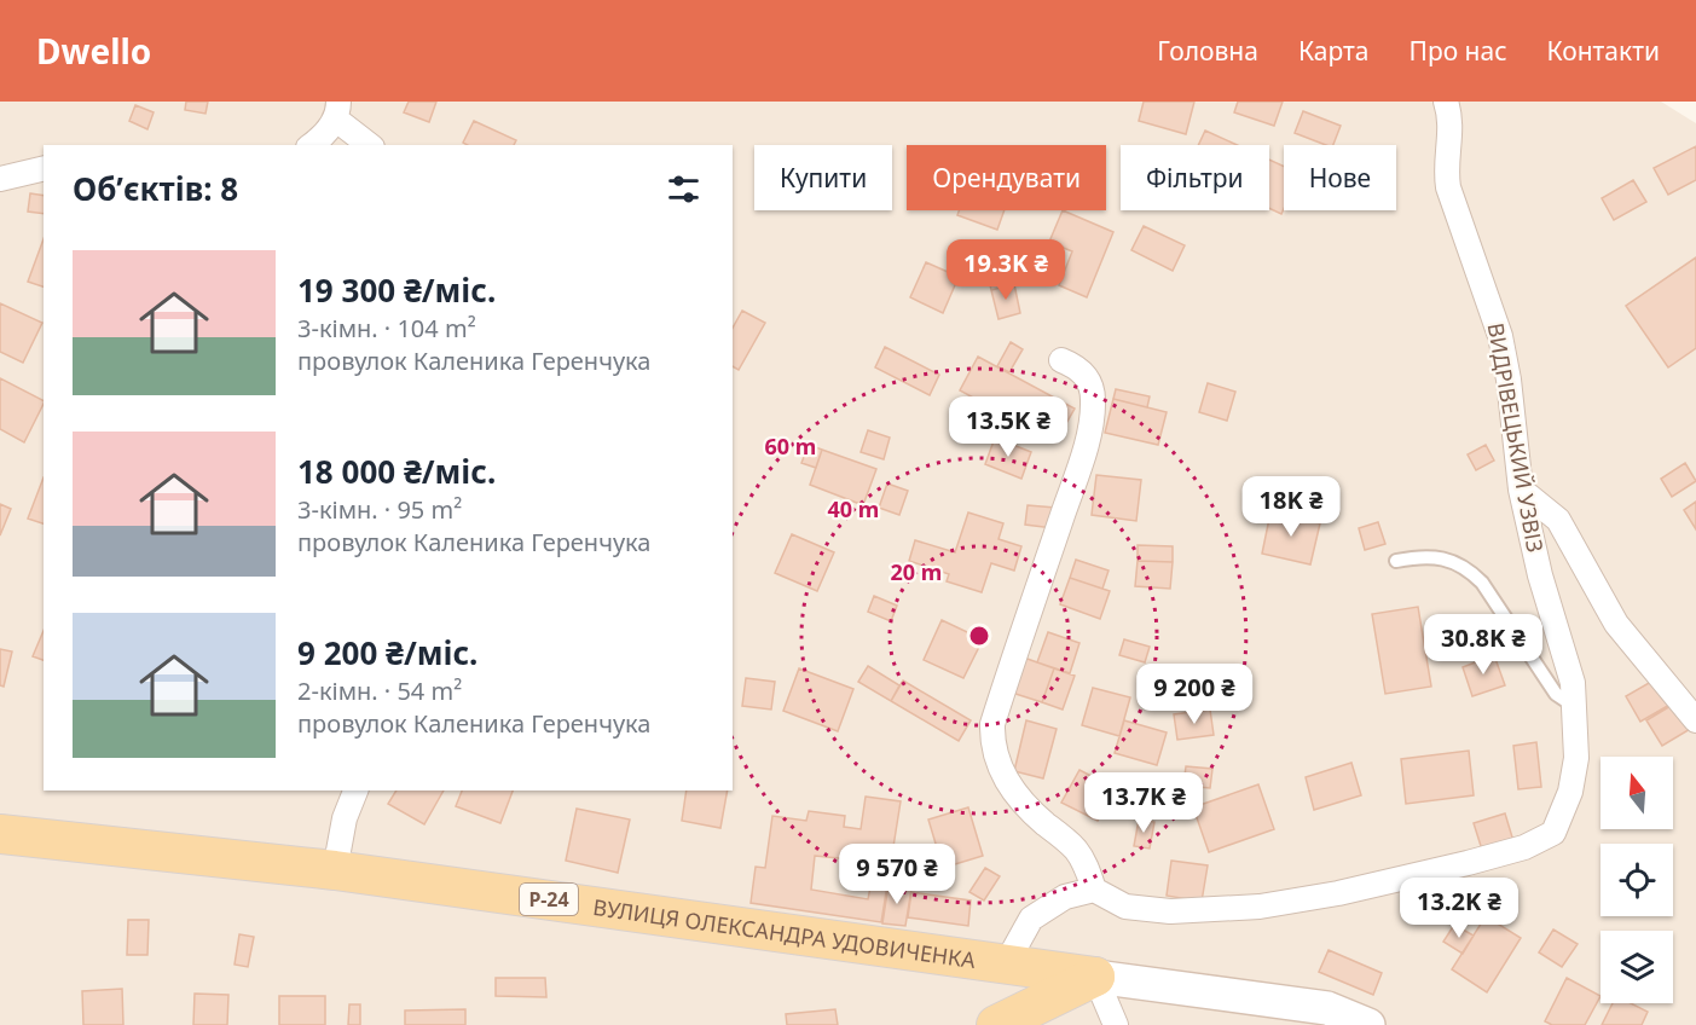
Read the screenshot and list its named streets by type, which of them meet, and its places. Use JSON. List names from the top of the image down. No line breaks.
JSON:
{"streets":{"main road":["Р-24","ВУЛИЦЯ ОЛЕКСАНДРА УДОВИЧЕНКА"],"street":["ВИДРІВЕЦЬКИЙ УЗВІЗ"]},"north":"top","page":{"header":"Dwello","nav":["Головна","Карта","Про нас","Контакти"],"chip":["Купити","Орендувати","Фільтри","Нове"],"heading":"Об’єктів: 8","list":[{"name":"19 300 ₴/міс.","note":"3-кімн. · 104 m² · провулок Каленика Геренчука"},{"name":"18 000 ₴/міс.","note":"3-кімн. · 95 m² · провулок Каленика Геренчука"},{"name":"9 200 ₴/міс.","note":"2-кімн. · 54 m² · провулок Каленика Геренчука"}],"price":["19.3K ₴","13.5K ₴","18K ₴","30.8K ₴","9 200 ₴","13.7K ₴","9 570 ₴","13.2K ₴"]},"rings":["60 m","40 m","20 m"]}
